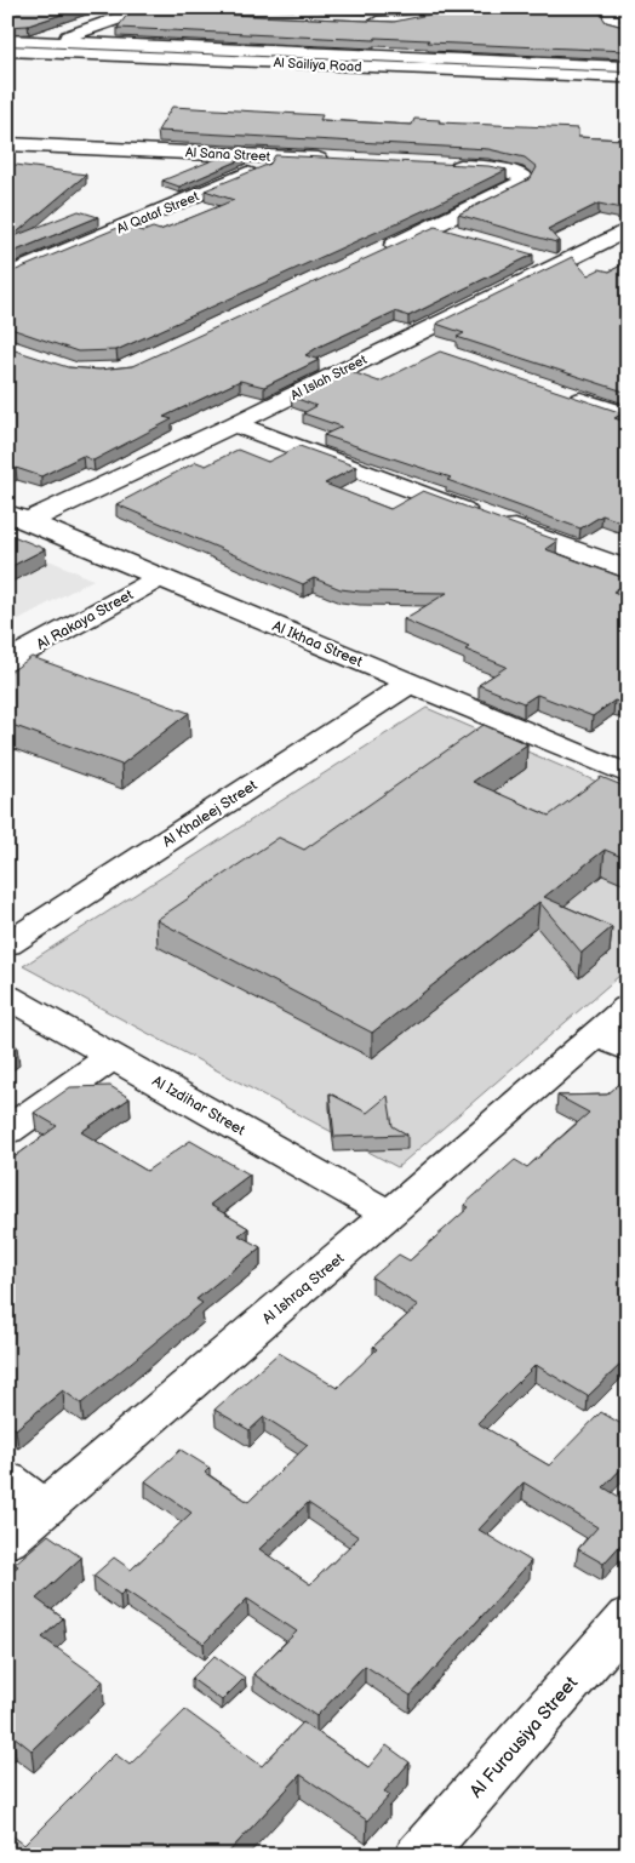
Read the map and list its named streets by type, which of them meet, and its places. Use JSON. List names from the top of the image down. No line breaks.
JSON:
{"streets":{"street":["Al Sailiya Road","Al Sana Street","Al Qataf Street","Al Islah Street","Al Rakaya Street","Al Ikhaa Street","Al Khaleej Street","Al Izdihar Street","Al Ishraq Street","Al Furousiya Street"]},"crossings":[["Al Sana Street","Al Qataf Street"],["Al Islah Street","Al Ikhaa Street"],["Al Rakaya Street","Al Ikhaa Street"],["Al Ikhaa Street","Al Khaleej Street"],["Al Izdihar Street","Al Ishraq Street"]]}
